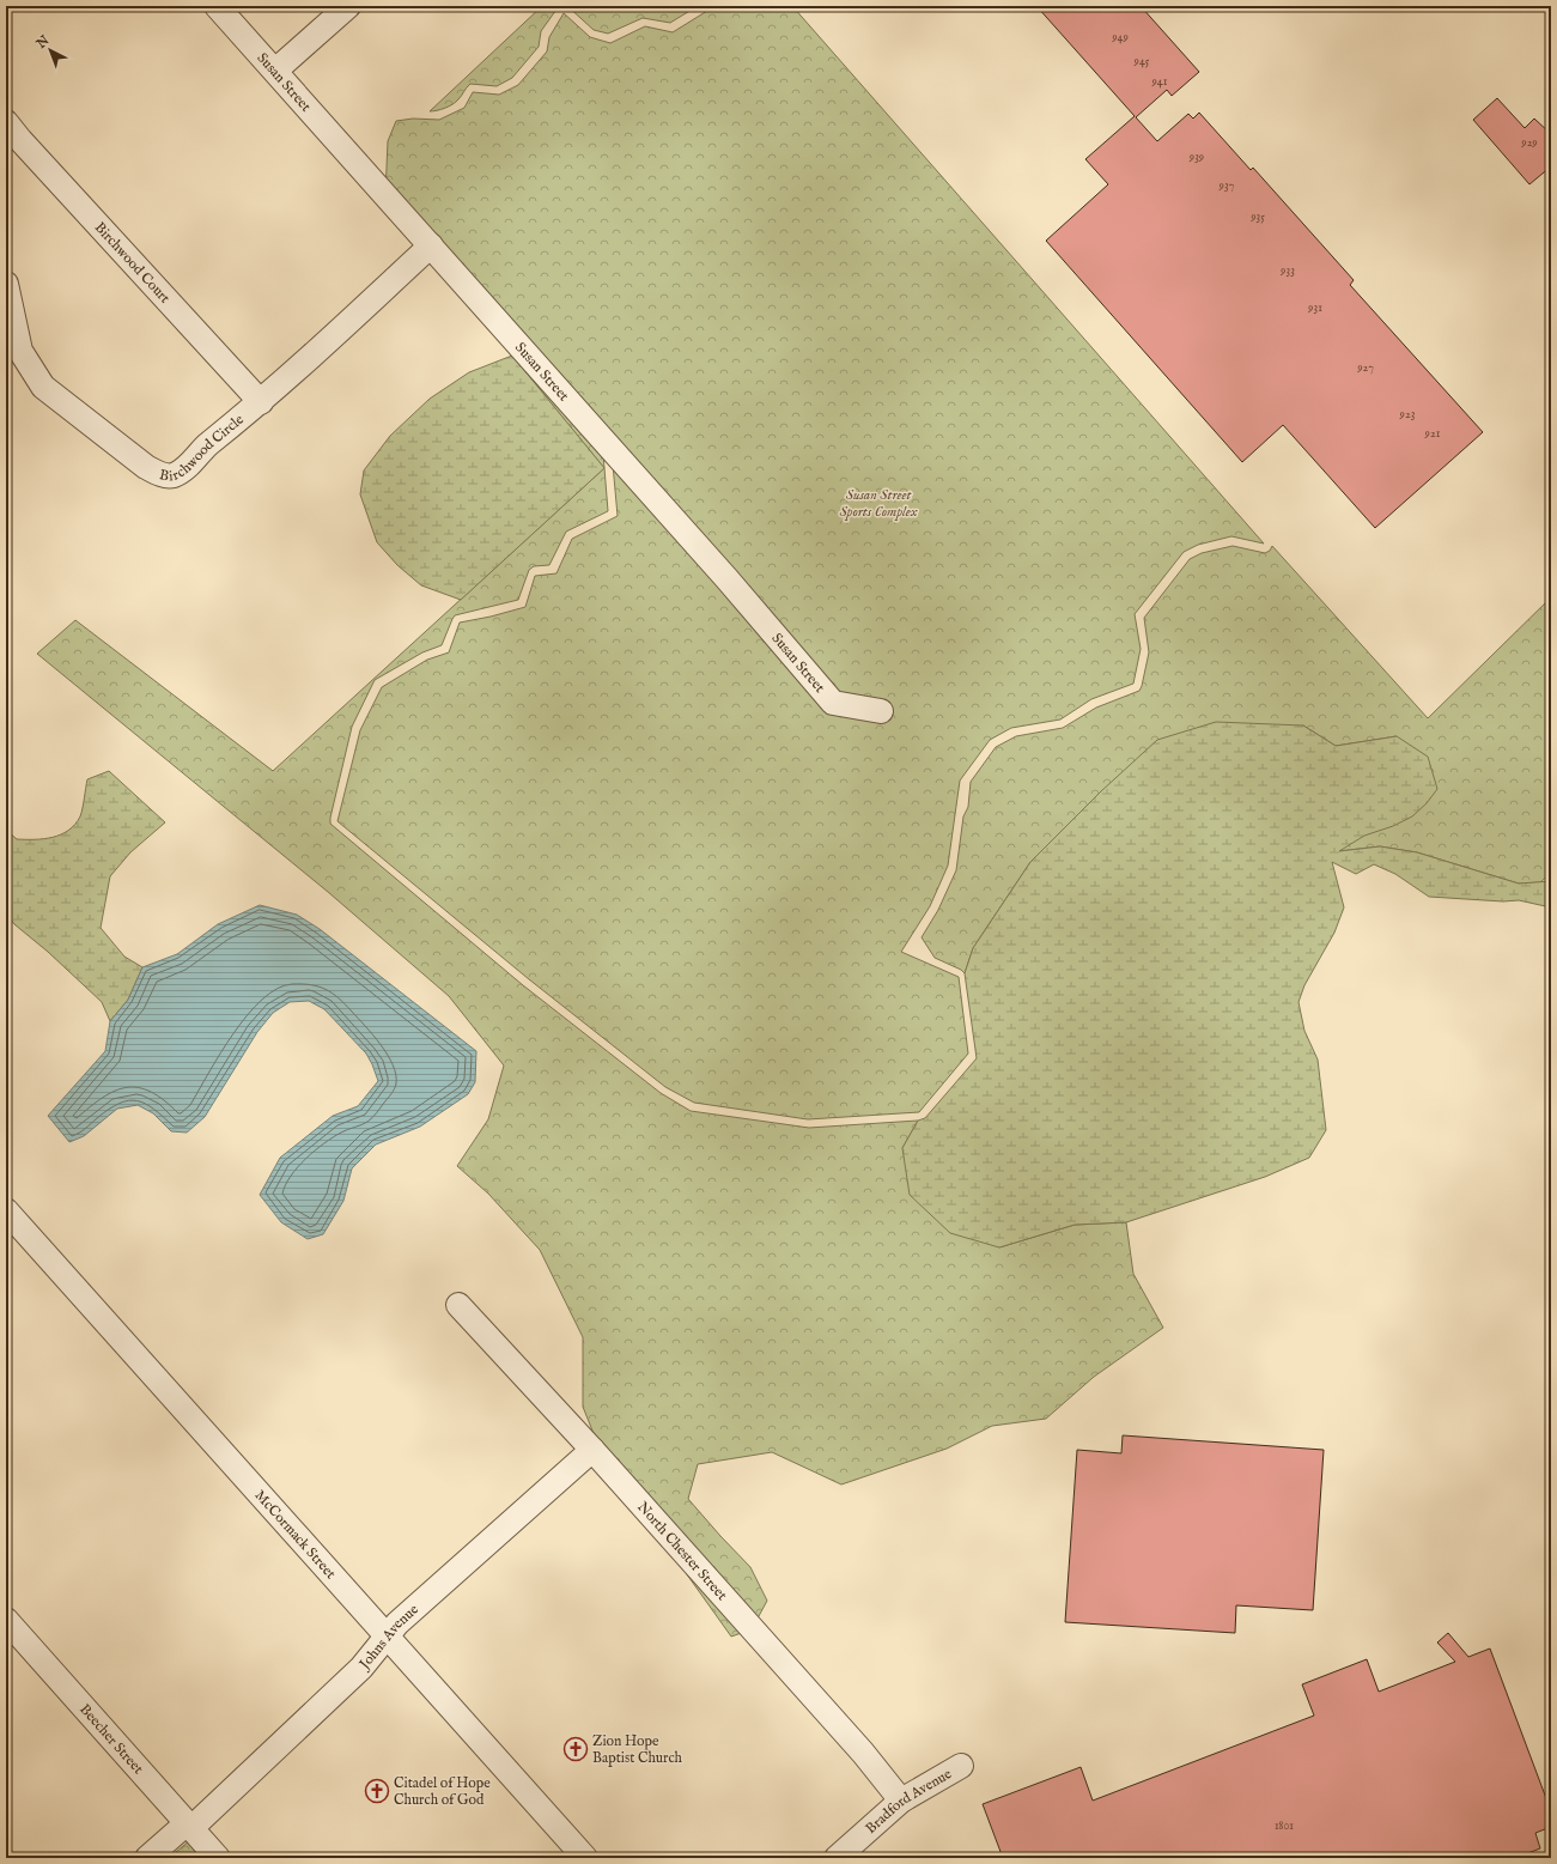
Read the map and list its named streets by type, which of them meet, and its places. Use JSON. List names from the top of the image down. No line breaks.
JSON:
{"streets":{"street":["Susan Street","Birchwood Court","Birchwood Circle","McCormack Street","North Chester Street","Johns Avenue","Beecher Street","Bradford Avenue"]},"crossings":[["Susan Street","Birchwood Circle"],["Birchwood Court","Birchwood Circle"],["McCormack Street","Johns Avenue"],["North Chester Street","Johns Avenue"],["North Chester Street","Bradford Avenue"],["Johns Avenue","Beecher Street"]],"parks":["Susan Street Sports Complex"],"places":{"church":["Zion Hope Baptist Church","Citadel of Hope Church of God"]},"house_numbers":["949","945","941","929","939","937","935","933","931","927","923","921","1801"],"north":"top left"}
